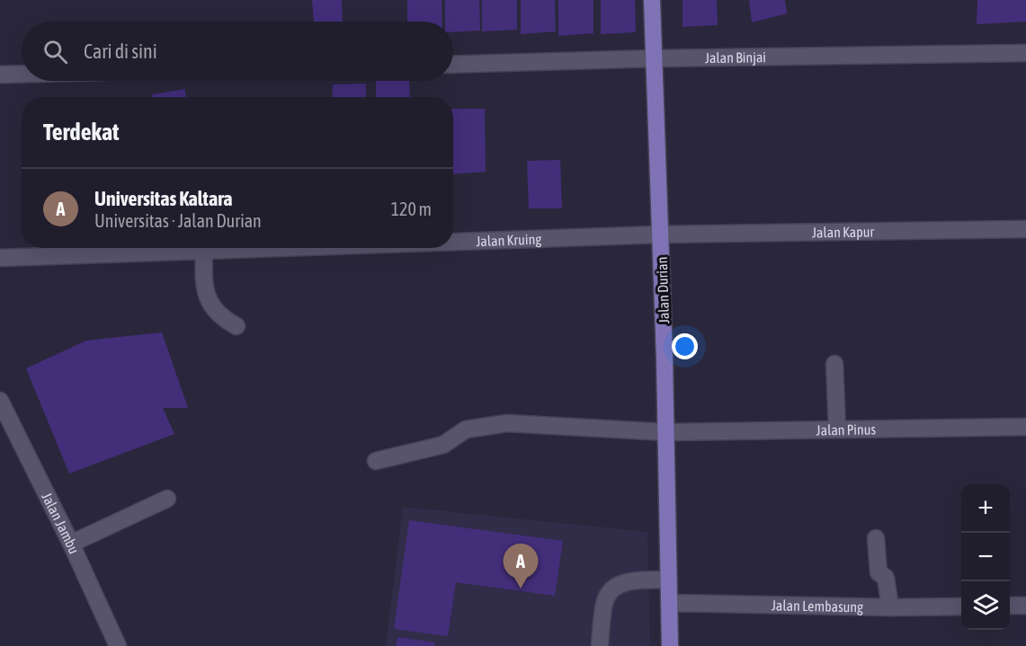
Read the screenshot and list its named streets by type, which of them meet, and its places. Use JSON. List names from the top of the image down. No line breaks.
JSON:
{"streets":{"main road":["Jalan Durian"],"street":["Jalan Binjai","Jalan Kapur","Jalan Kruing","Jalan Pinus","Jalan Jambu","Jalan Lembasung"]},"crossings":[["Jalan Binjai","Jalan Durian"],["Jalan Kapur","Jalan Kruing"],["Jalan Kapur","Jalan Durian"],["Jalan Kruing","Jalan Durian"],["Jalan Durian","Jalan Pinus"],["Jalan Durian","Jalan Lembasung"]],"page":{"search":"Cari di sini","heading":"Terdekat","list":[{"mark":"A","name":"Universitas Kaltara","note":"Universitas · Jalan Durian","value":"120 m"}],"map_buttons":["+","−"],"pins":"A"}}
